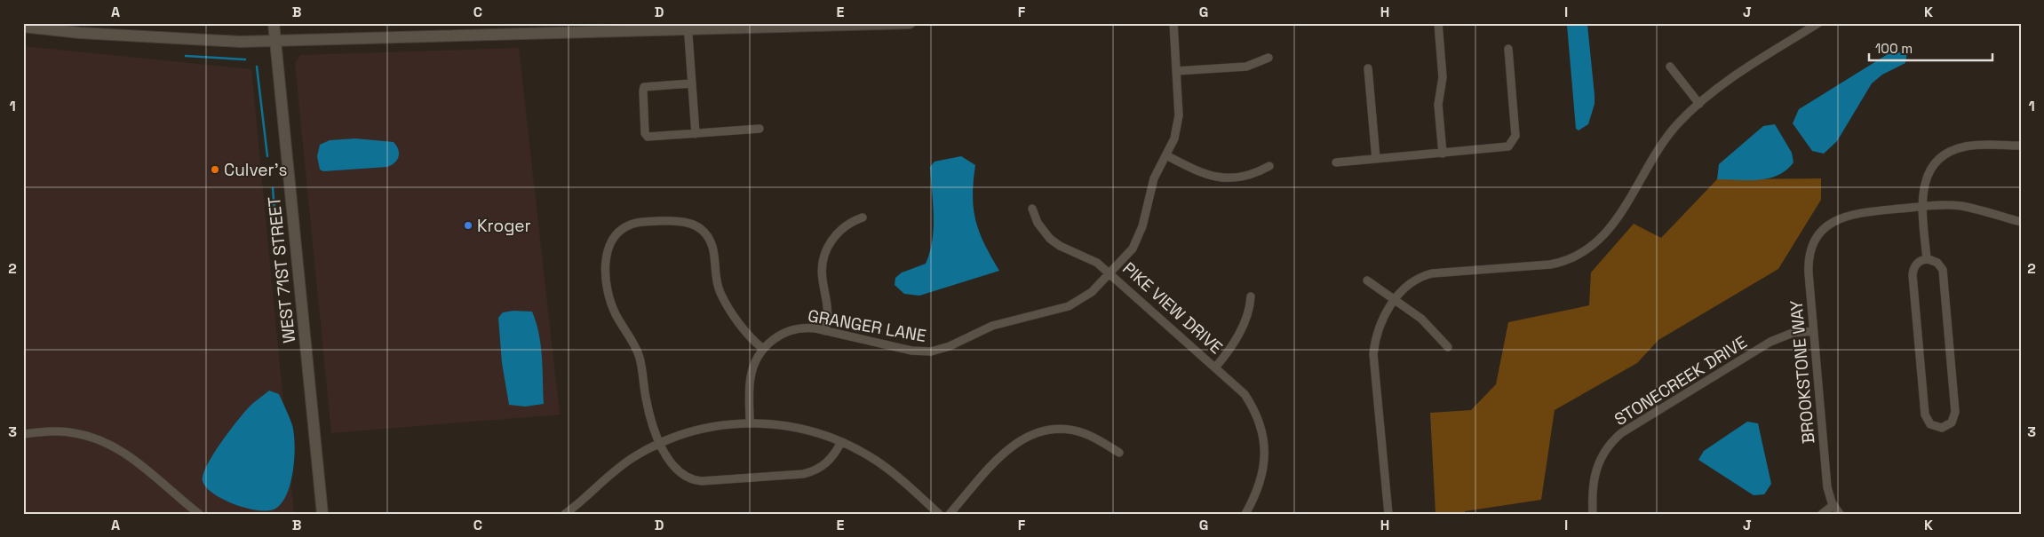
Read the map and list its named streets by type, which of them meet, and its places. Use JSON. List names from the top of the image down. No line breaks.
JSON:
{"streets":{"main road":["WEST 71ST STREET"],"street":["PIKE VIEW DRIVE","GRANGER LANE","BROOKSTONE WAY","STONECREEK DRIVE"]},"crossings":[["PIKE VIEW DRIVE","GRANGER LANE"],["BROOKSTONE WAY","STONECREEK DRIVE"]],"places":["Culver's","Kroger"],"scale_bar":"100 m","grid":{"columns":["A","B","C","D","E","F","G","H","I","J","K"],"rows":["1","2","3"]}}
